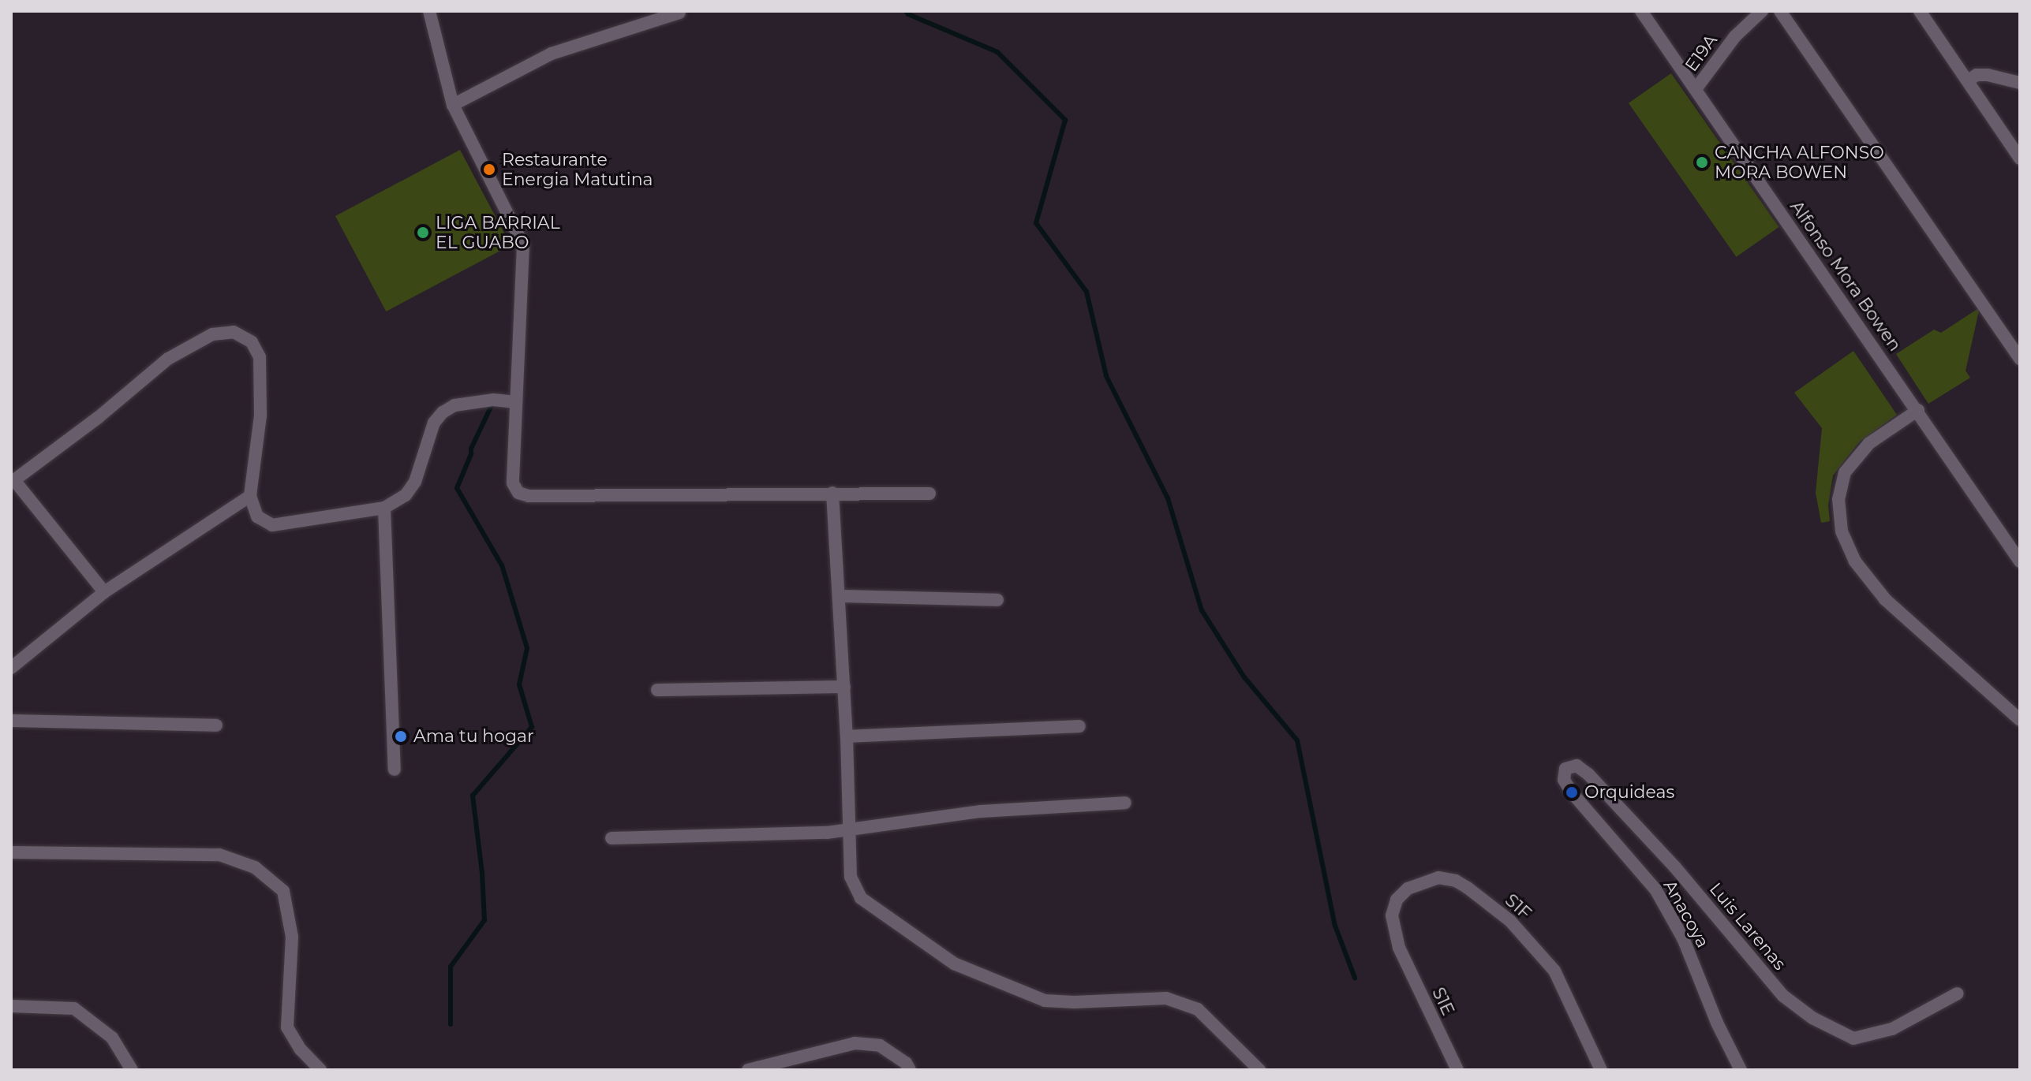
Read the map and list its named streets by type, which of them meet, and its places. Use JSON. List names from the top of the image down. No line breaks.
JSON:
{"streets":{"street":["E19A","Alfonso Mora Bowen","S1F","Anacoya","Luis Larenas","S1E"]},"crossings":[["E19A","Alfonso Mora Bowen"],["S1F","S1E"],["Anacoya","Luis Larenas"]],"places":["CANCHA ALFONSO MORA BOWEN","Restaurante Energia Matutina","LIGA BARRIAL EL GUABO","Ama tu hogar","Orquideas"]}
